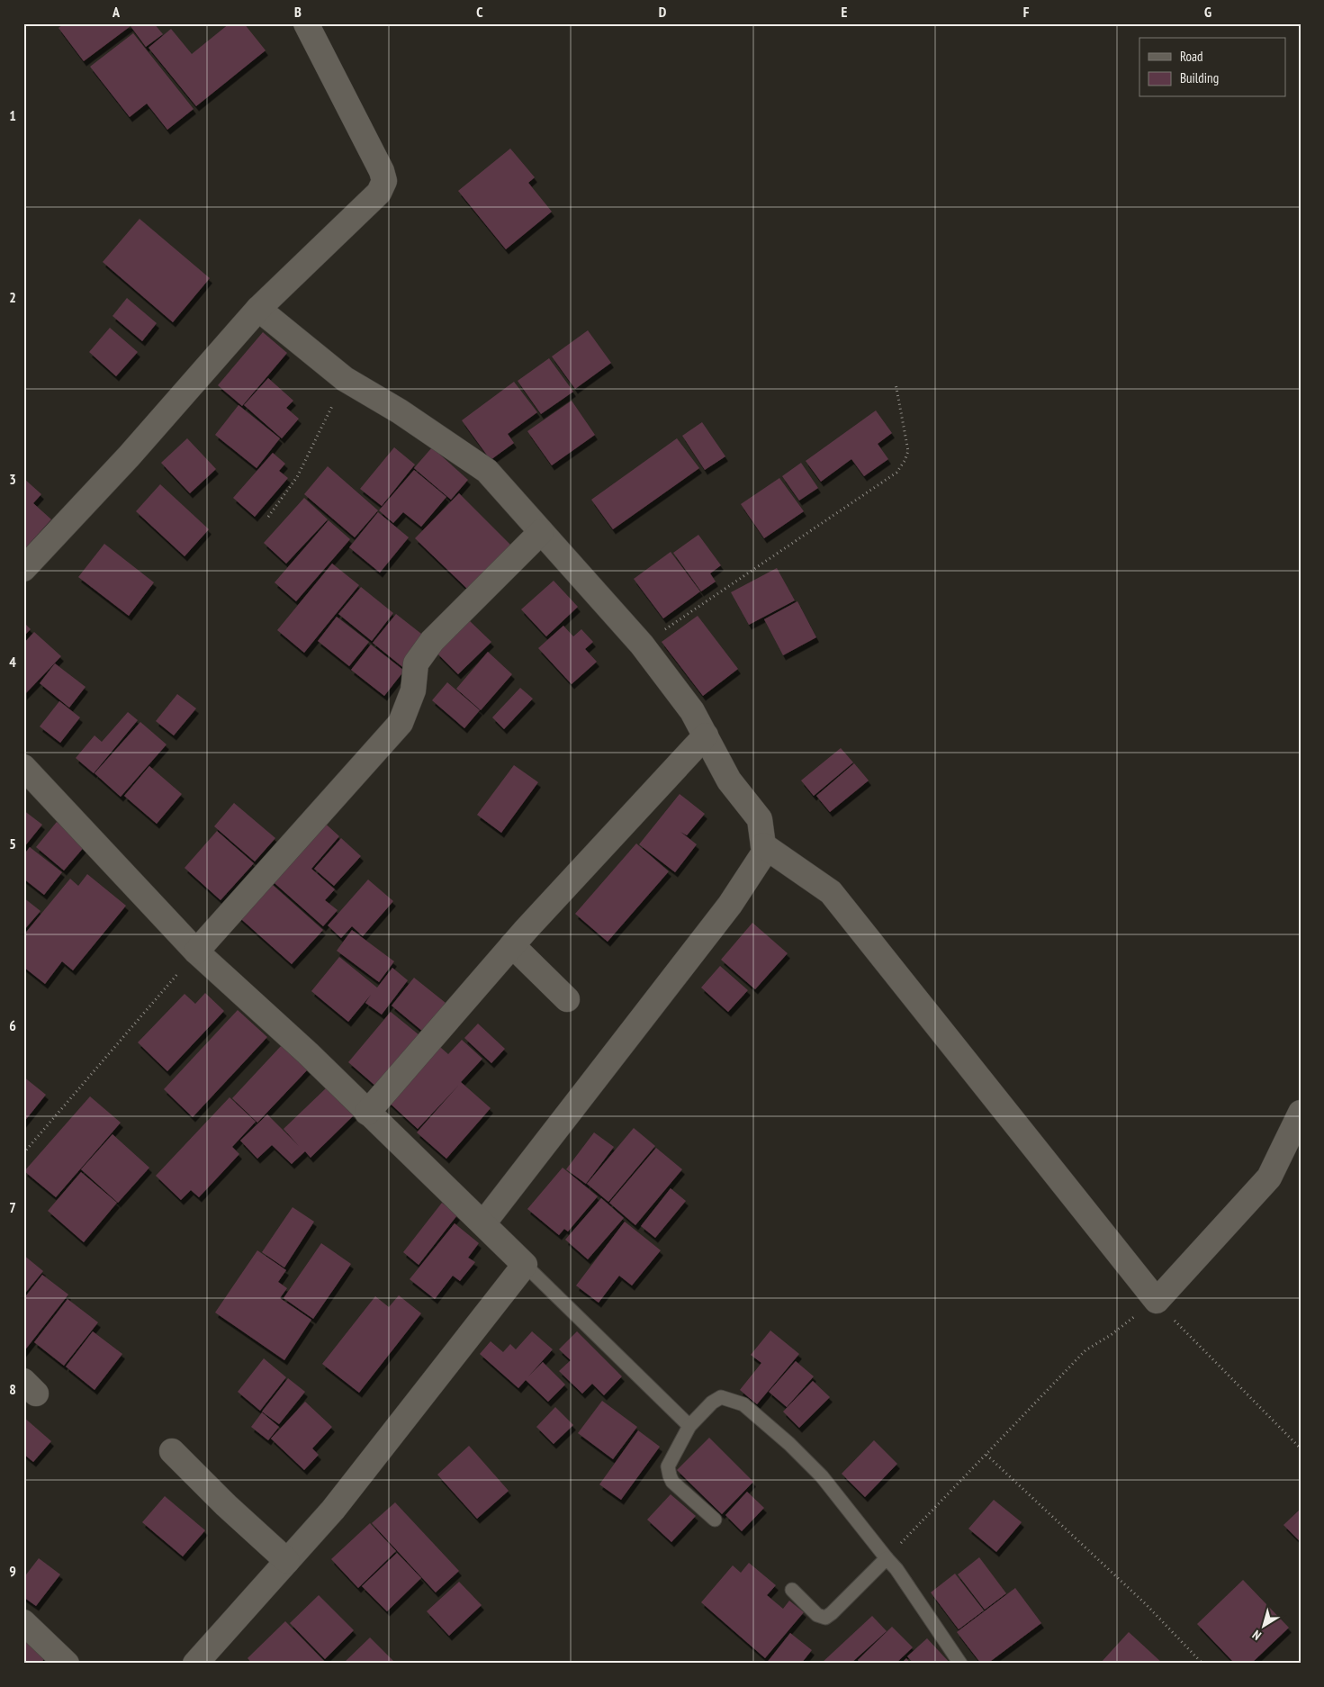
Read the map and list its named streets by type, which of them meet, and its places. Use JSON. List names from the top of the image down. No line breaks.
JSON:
{"legend":["Road","Building"],"north":"bottom left","grid":{"columns":["A","B","C","D","E","F","G"],"rows":["1","2","3","4","5","6","7","8","9"]}}
